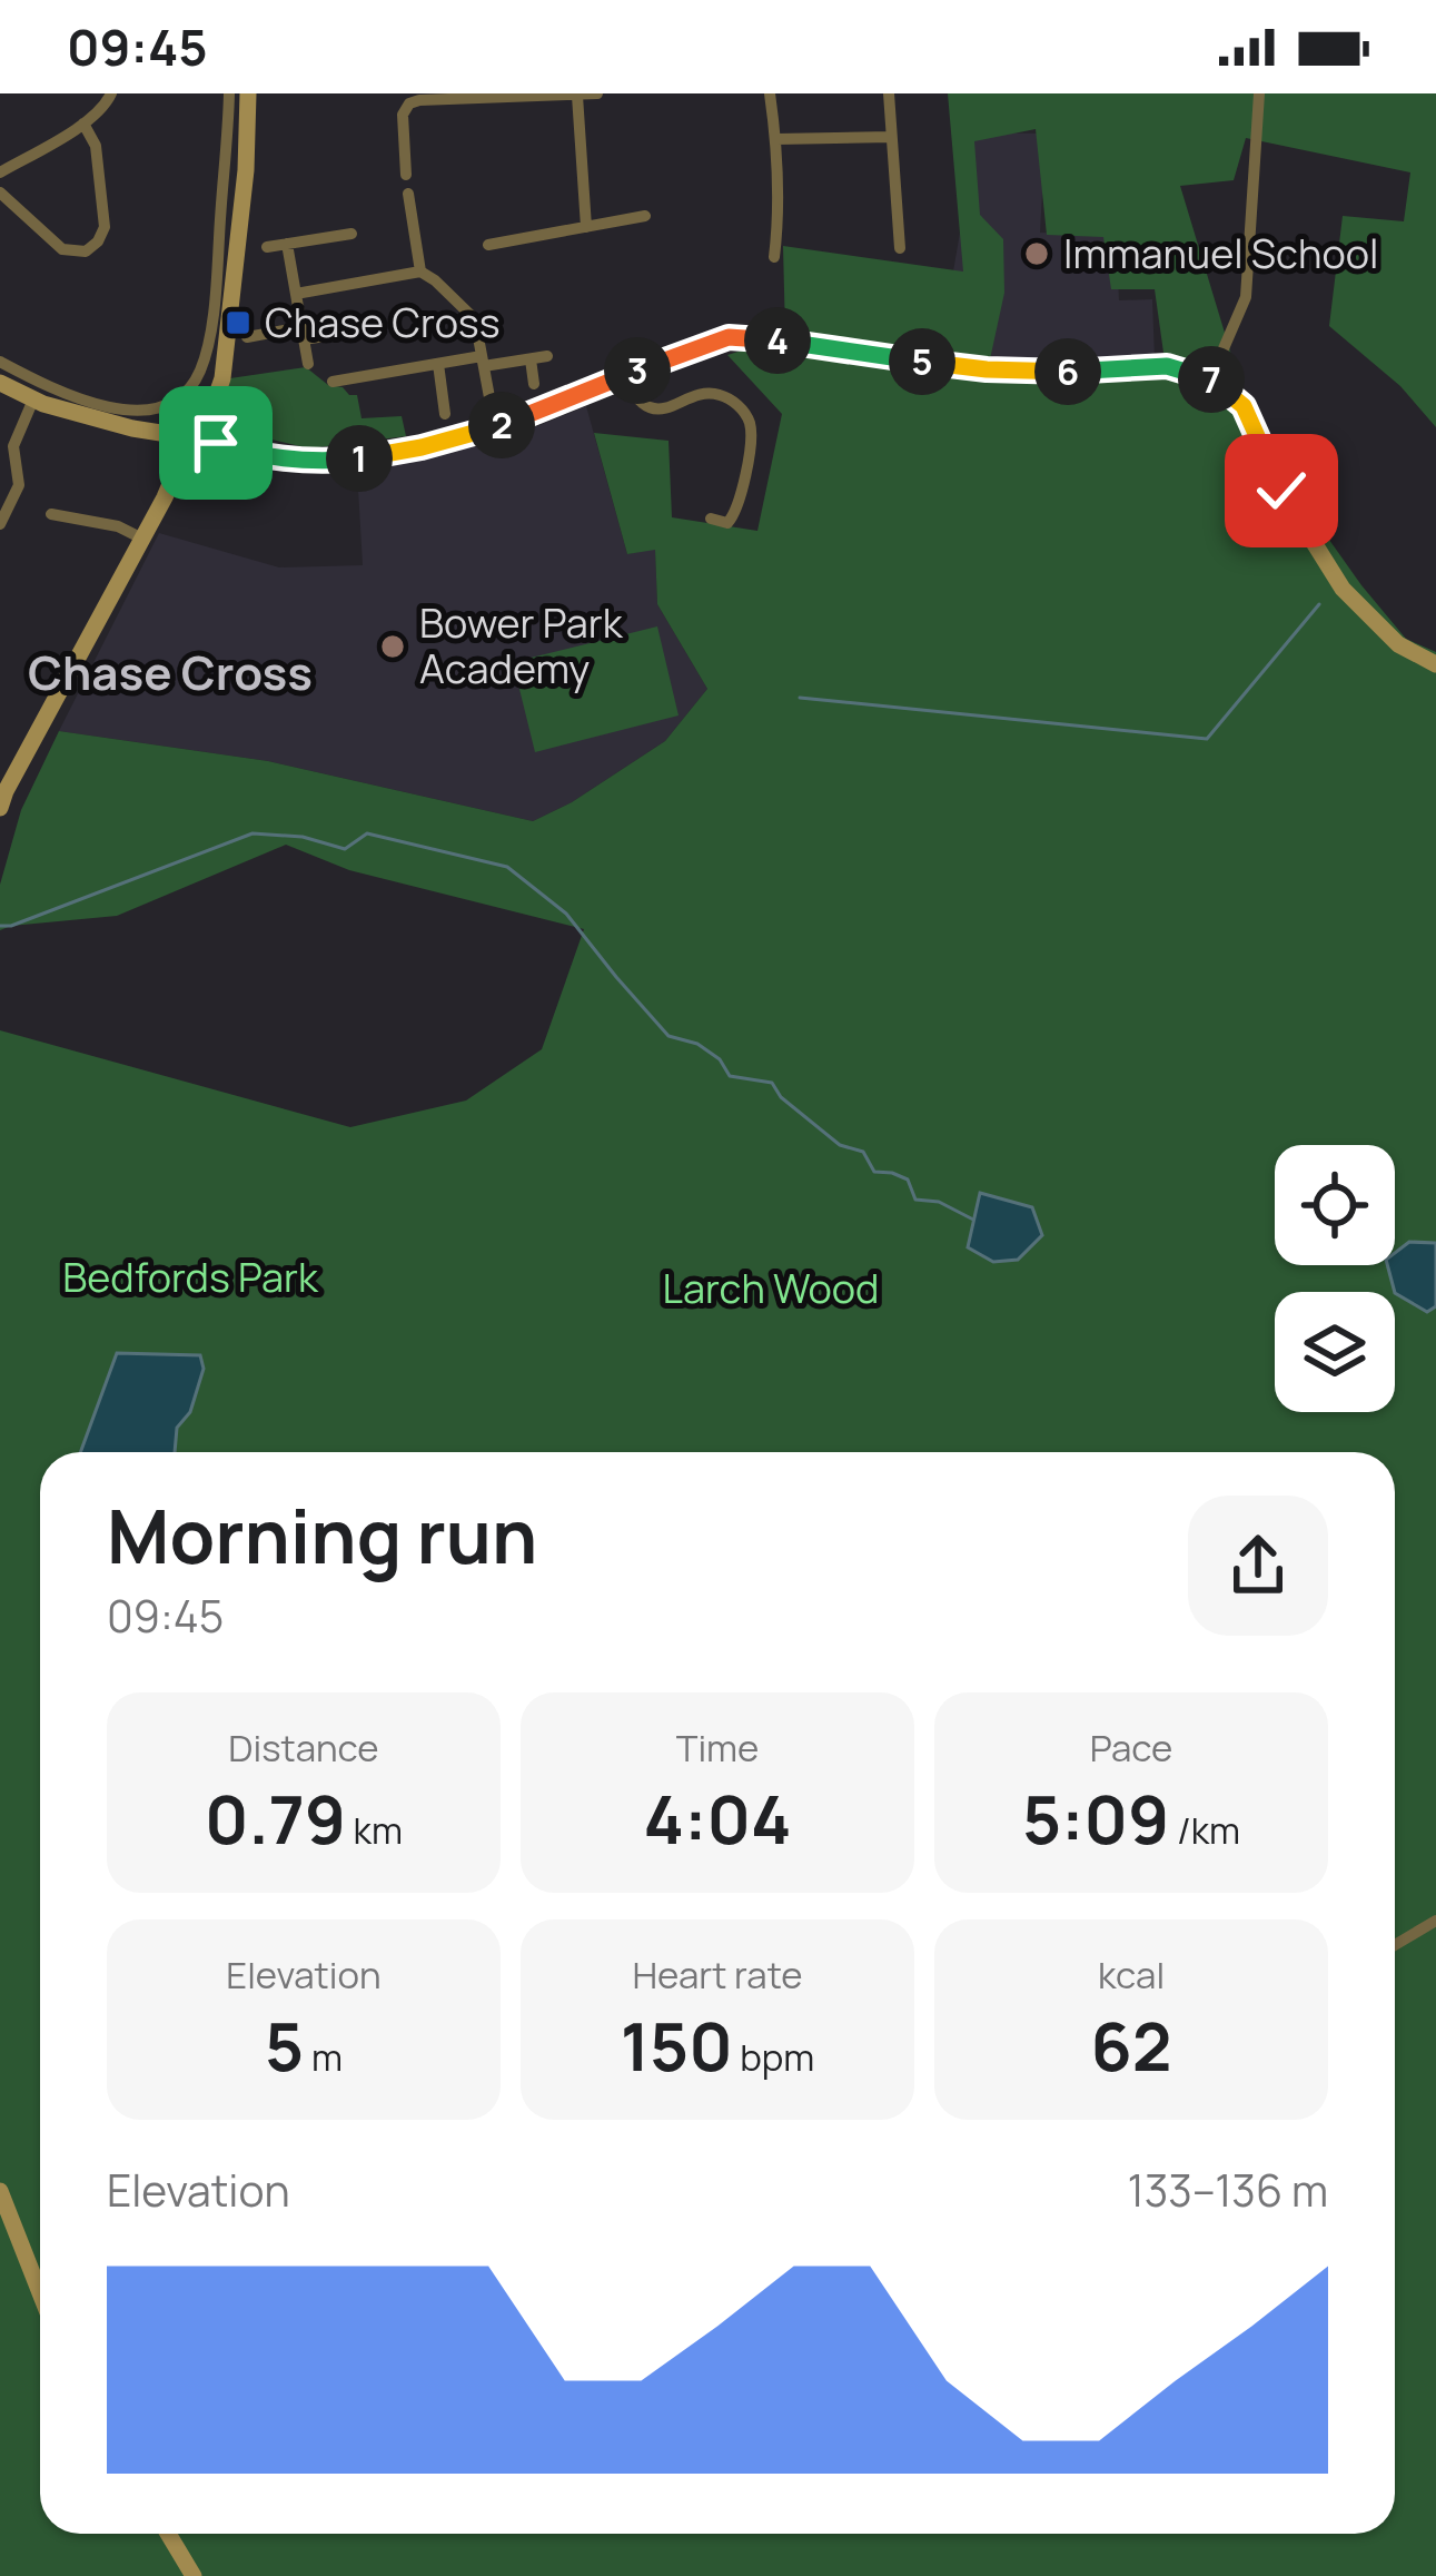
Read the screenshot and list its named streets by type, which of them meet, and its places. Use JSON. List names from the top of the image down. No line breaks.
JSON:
{"districts":["Chase Cross"],"parks":["Bedfords Park","Larch Wood"],"places":{"other":["Immanuel School","Bower Park Academy"],"transit":["Chase Cross"]},"page":{"status":"09:45","pins":["4","5","3","6","7","2","1"],"heading":["Morning run","09:45"],"stats":[["Distance","0.79 km"],["Time","4:04"],["Pace","5:09 /km"],["Elevation","5 m"],["Heart rate","150 bpm"],["kcal","62"]],"chart":["Elevation","133–136 m"]}}
